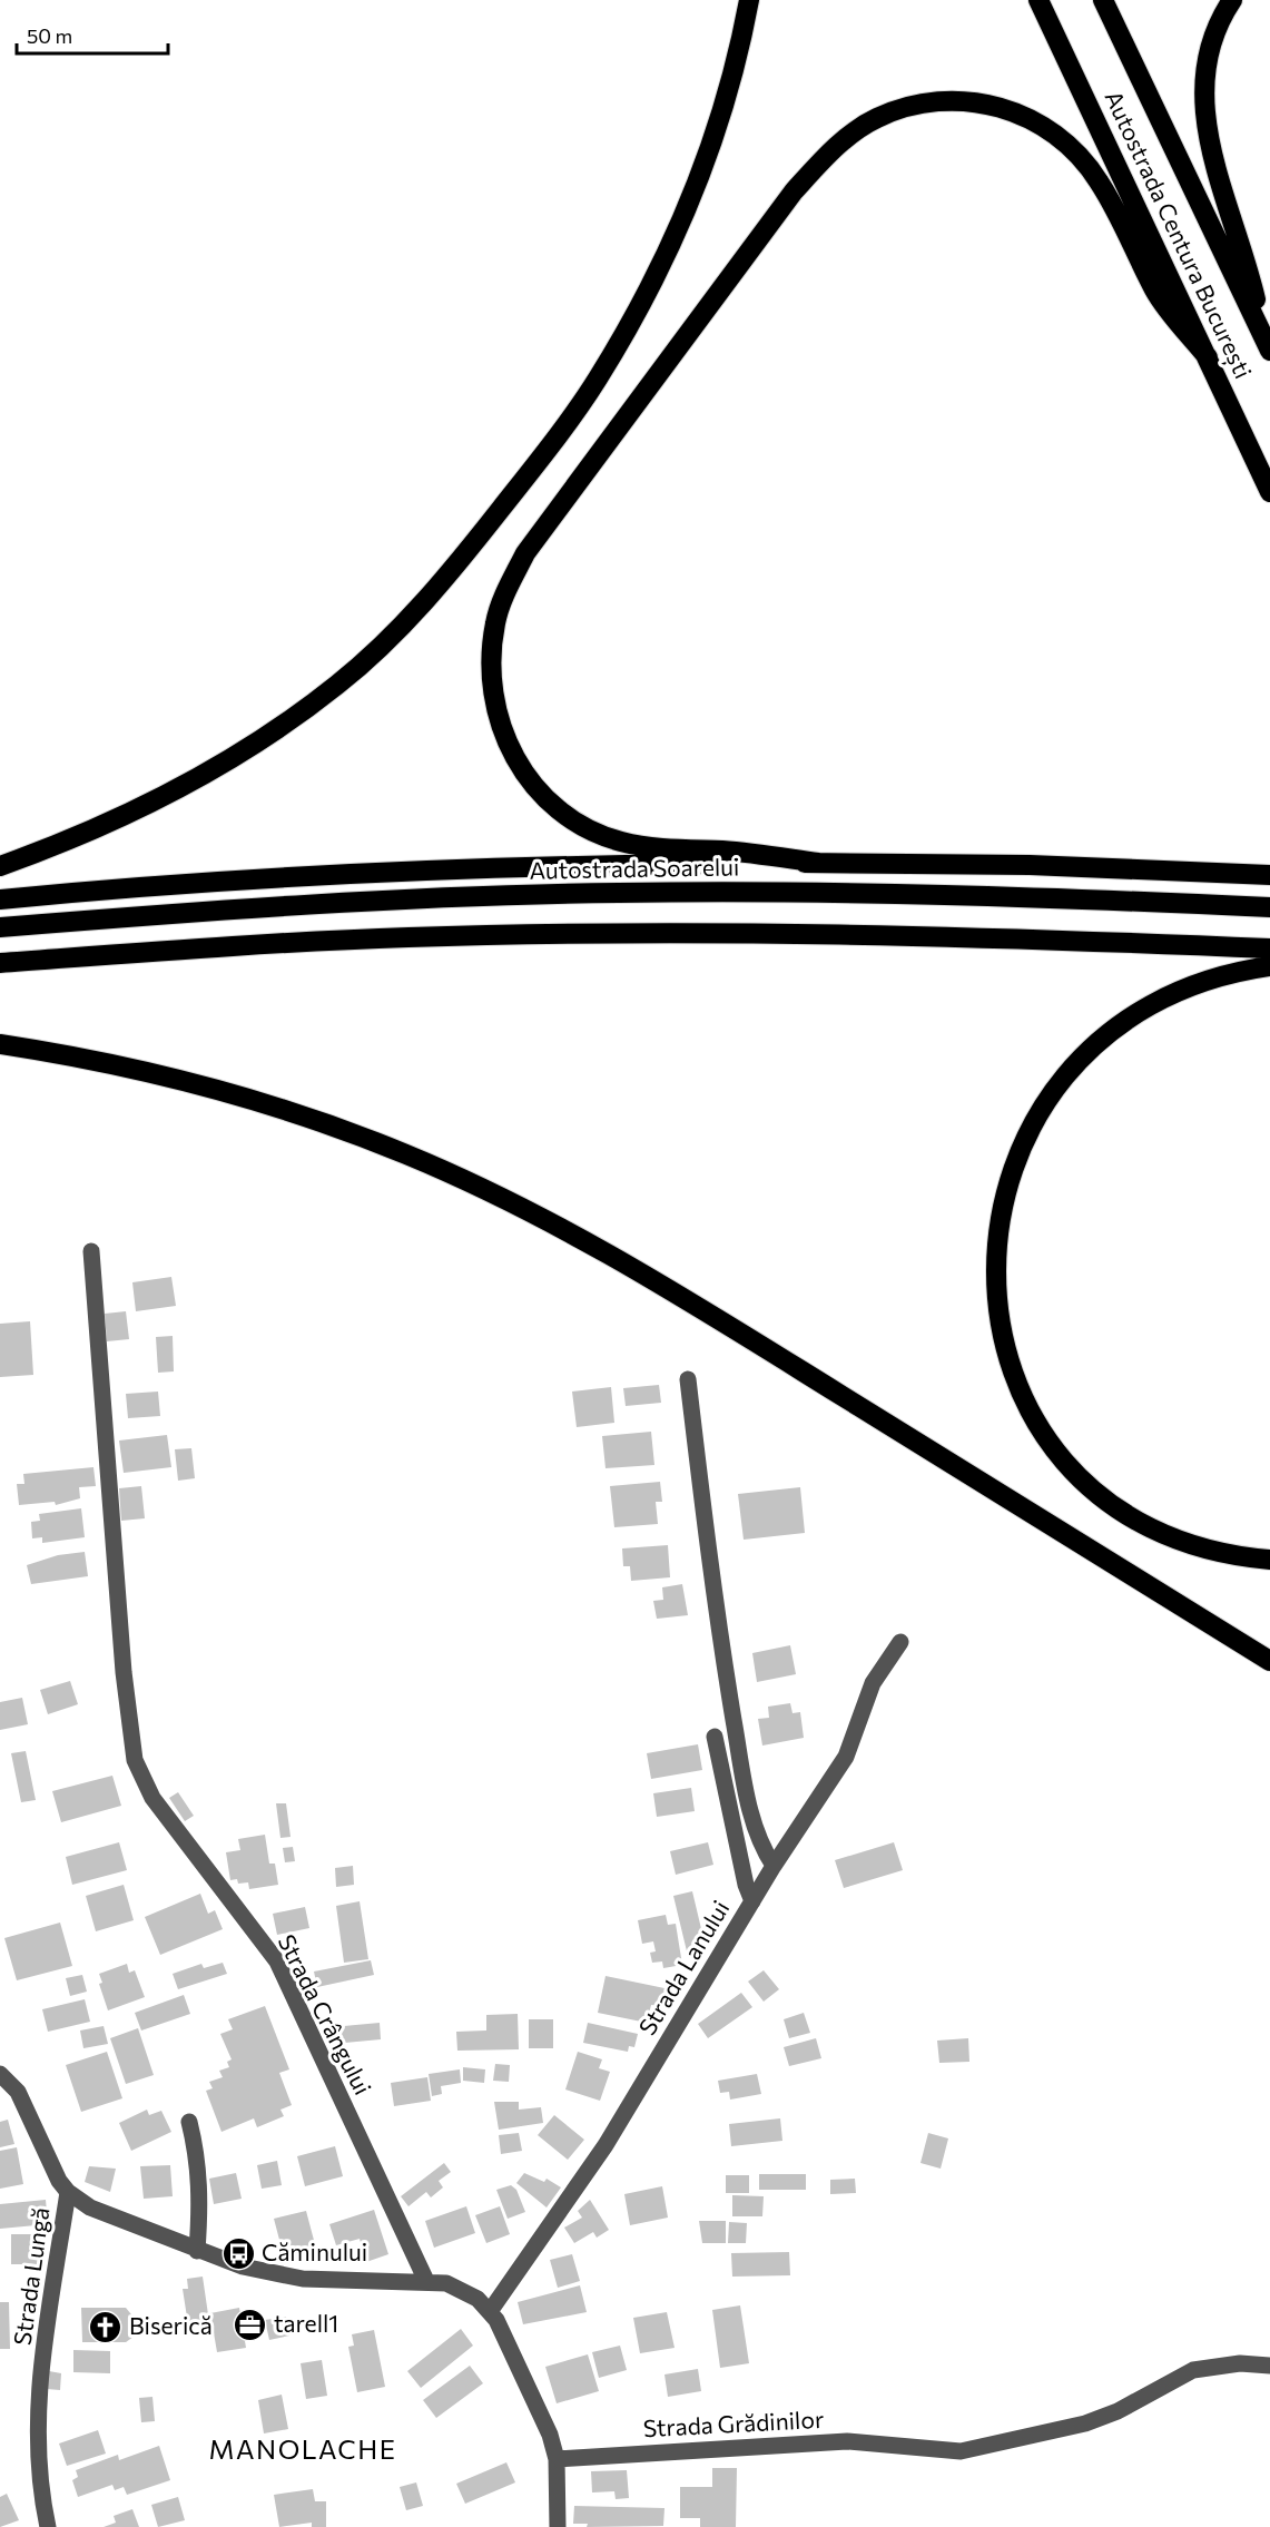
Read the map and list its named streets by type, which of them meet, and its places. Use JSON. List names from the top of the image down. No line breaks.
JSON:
{"streets":{"highway":["Autostrada Centura București","Autostrada Soarelui"],"street":["Strada Lanului","Strada Crângului","Strada Lungă","Strada Grădinilor"]},"districts":["MANOLACHE"],"places":{"bus stop":["Căminului"],"office":["tarell1"],"church":["Biserică"]},"scale_bar":"50 m"}
